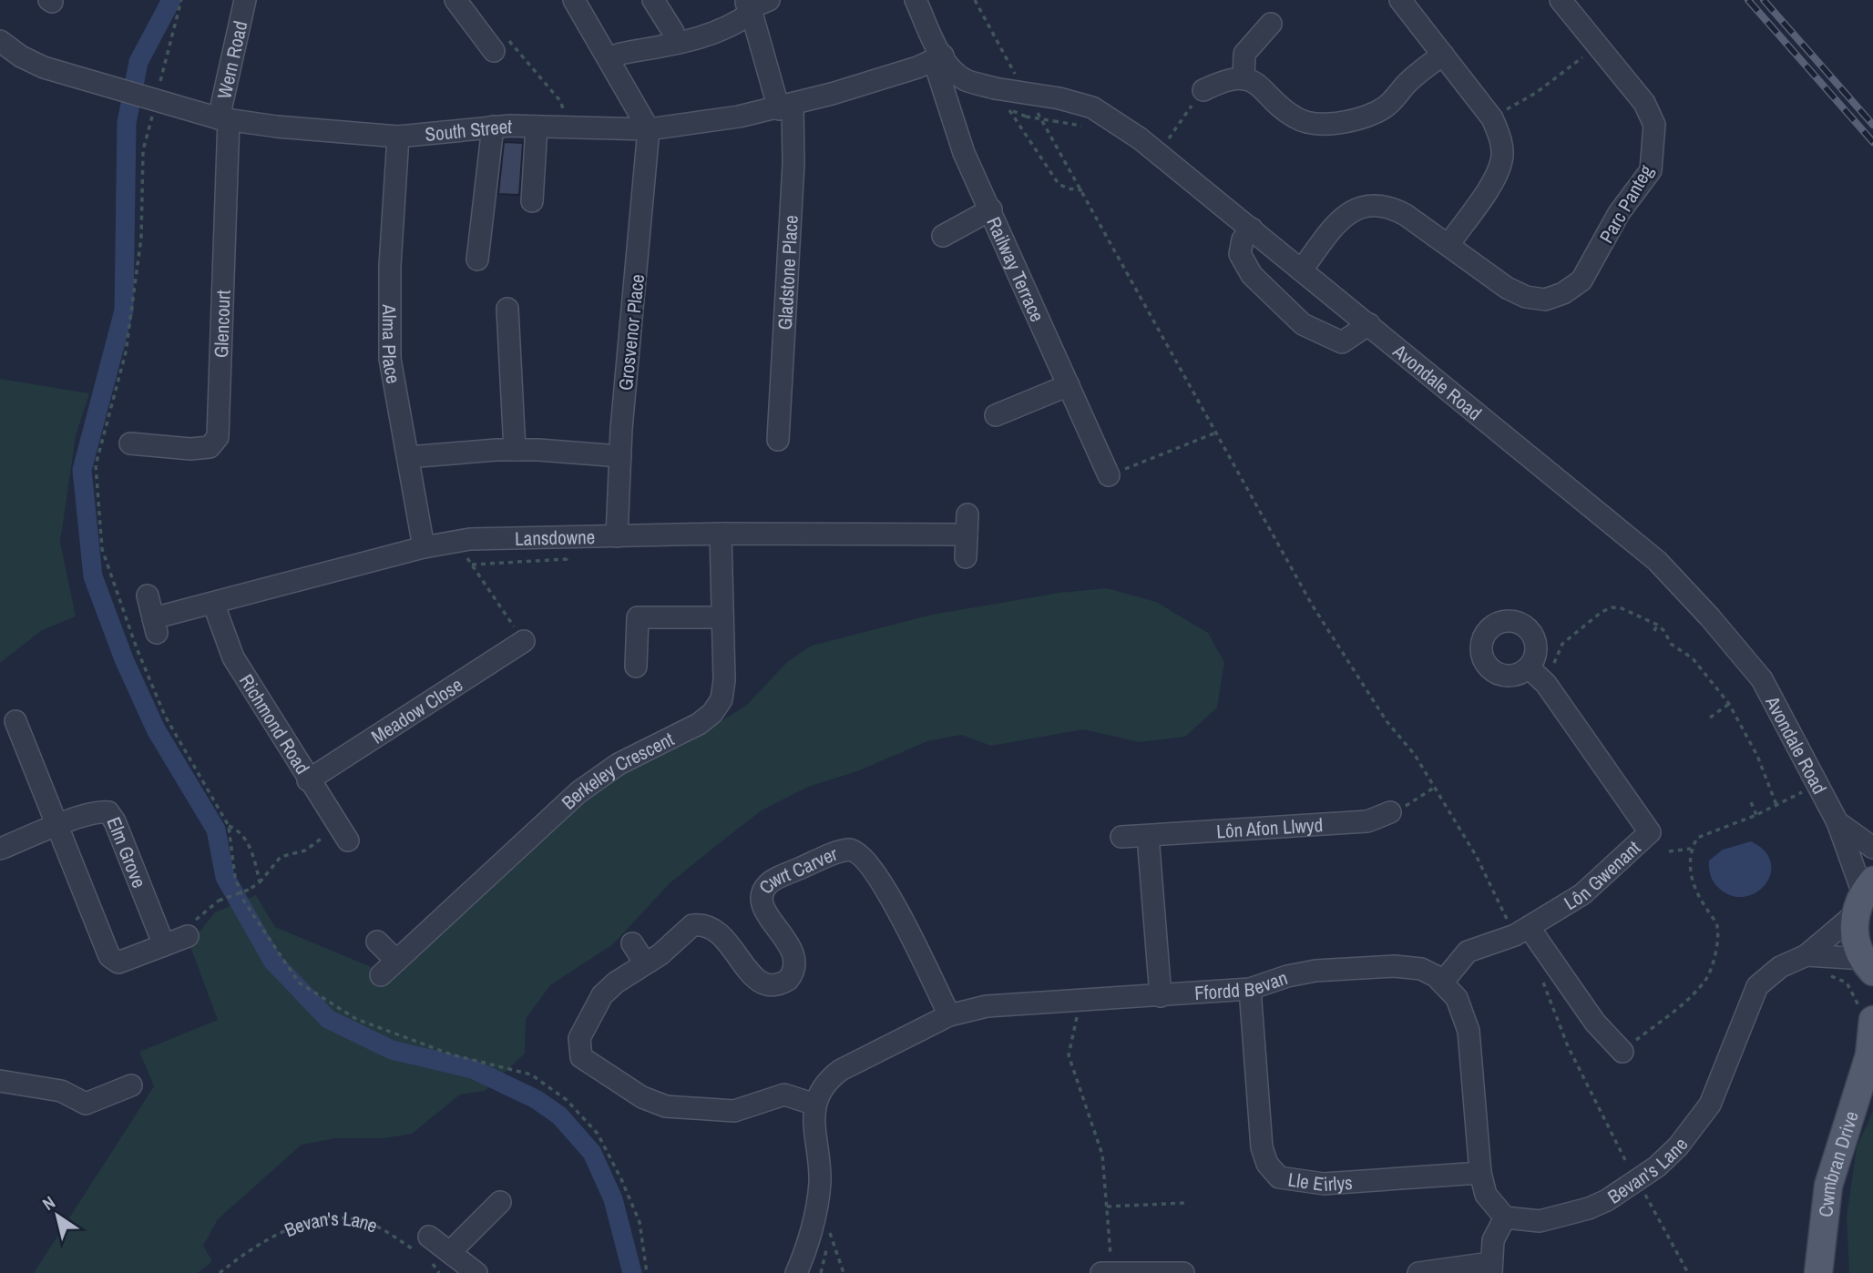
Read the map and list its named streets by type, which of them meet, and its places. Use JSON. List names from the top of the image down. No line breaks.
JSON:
{"streets":{"main road":["Cwmbran Drive"],"street":["Wern Road","South Street","Parc Panteg","Railway Terrace","Gladstone Place","Glencourt","Grosvenor Place","Alma Place","Avondale Road","Lansdowne","Meadow Close","Richmond Road","Berkeley Crescent","Lôn Afon Llwyd","Elm Grove","Cwrt Carver","Lôn Gwenant","Ffordd Bevan","Bevan's Lane","Lle Eirlys"]},"crossings":[["Wern Road","South Street"],["Wern Road","Glencourt"],["South Street","Railway Terrace"],["South Street","Gladstone Place"],["South Street","Glencourt"],["South Street","Grosvenor Place"],["South Street","Alma Place"],["South Street","Avondale Road"],["Parc Panteg","Avondale Road"],["Railway Terrace","Avondale Road"],["Grosvenor Place","Lansdowne"],["Alma Place","Lansdowne"],["Lansdowne","Richmond Road"],["Lansdowne","Berkeley Crescent"],["Meadow Close","Richmond Road"],["Cwrt Carver","Ffordd Bevan"],["Lôn Gwenant","Ffordd Bevan"],["Ffordd Bevan","Lle Eirlys"]],"north":"top left"}
